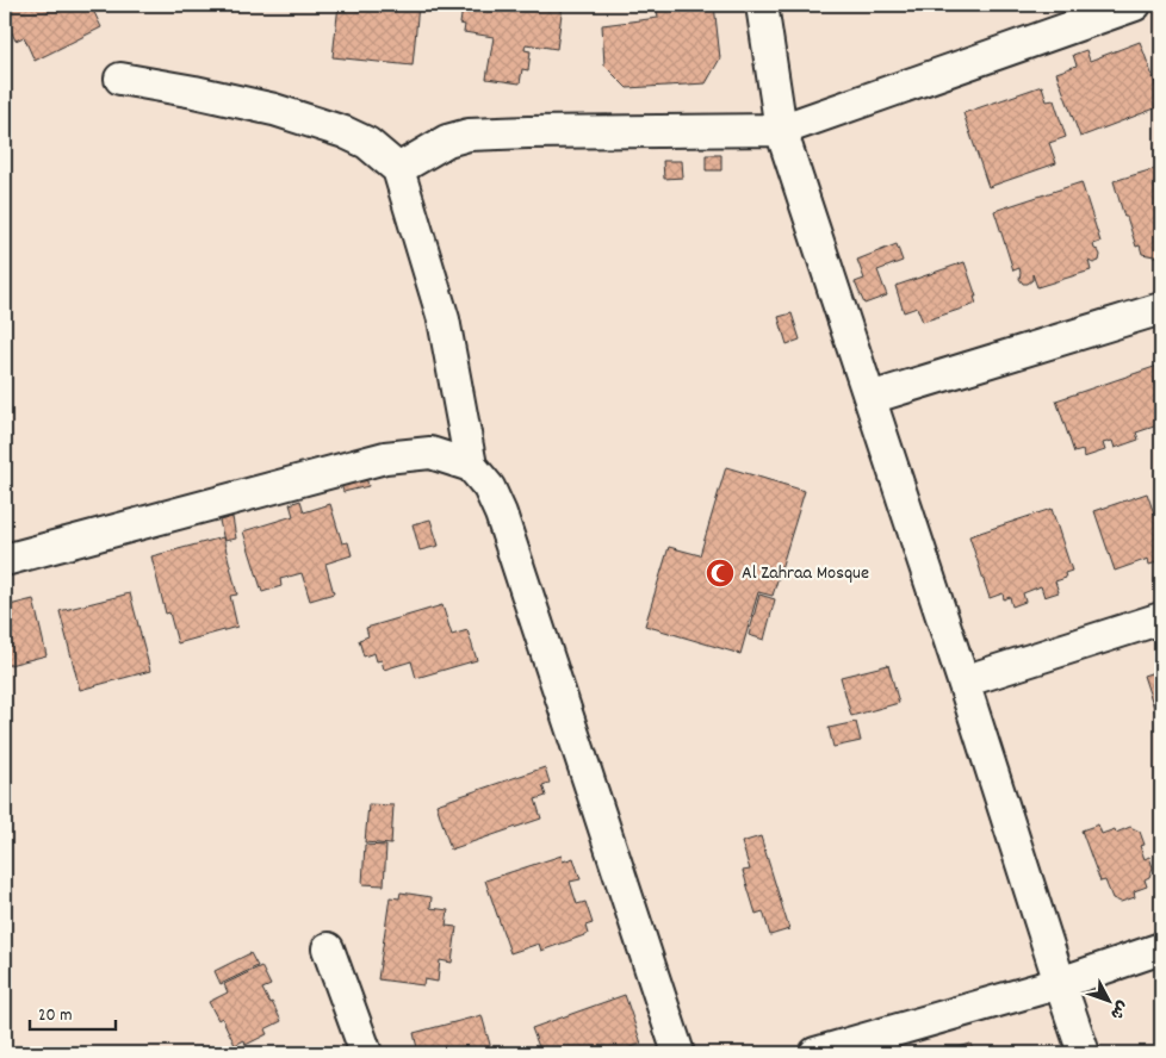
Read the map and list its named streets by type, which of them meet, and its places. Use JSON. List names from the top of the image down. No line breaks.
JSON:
{"places":{"mosque":["Al Zahraa Mosque"]},"scale_bar":"20 m","north":"bottom right"}
